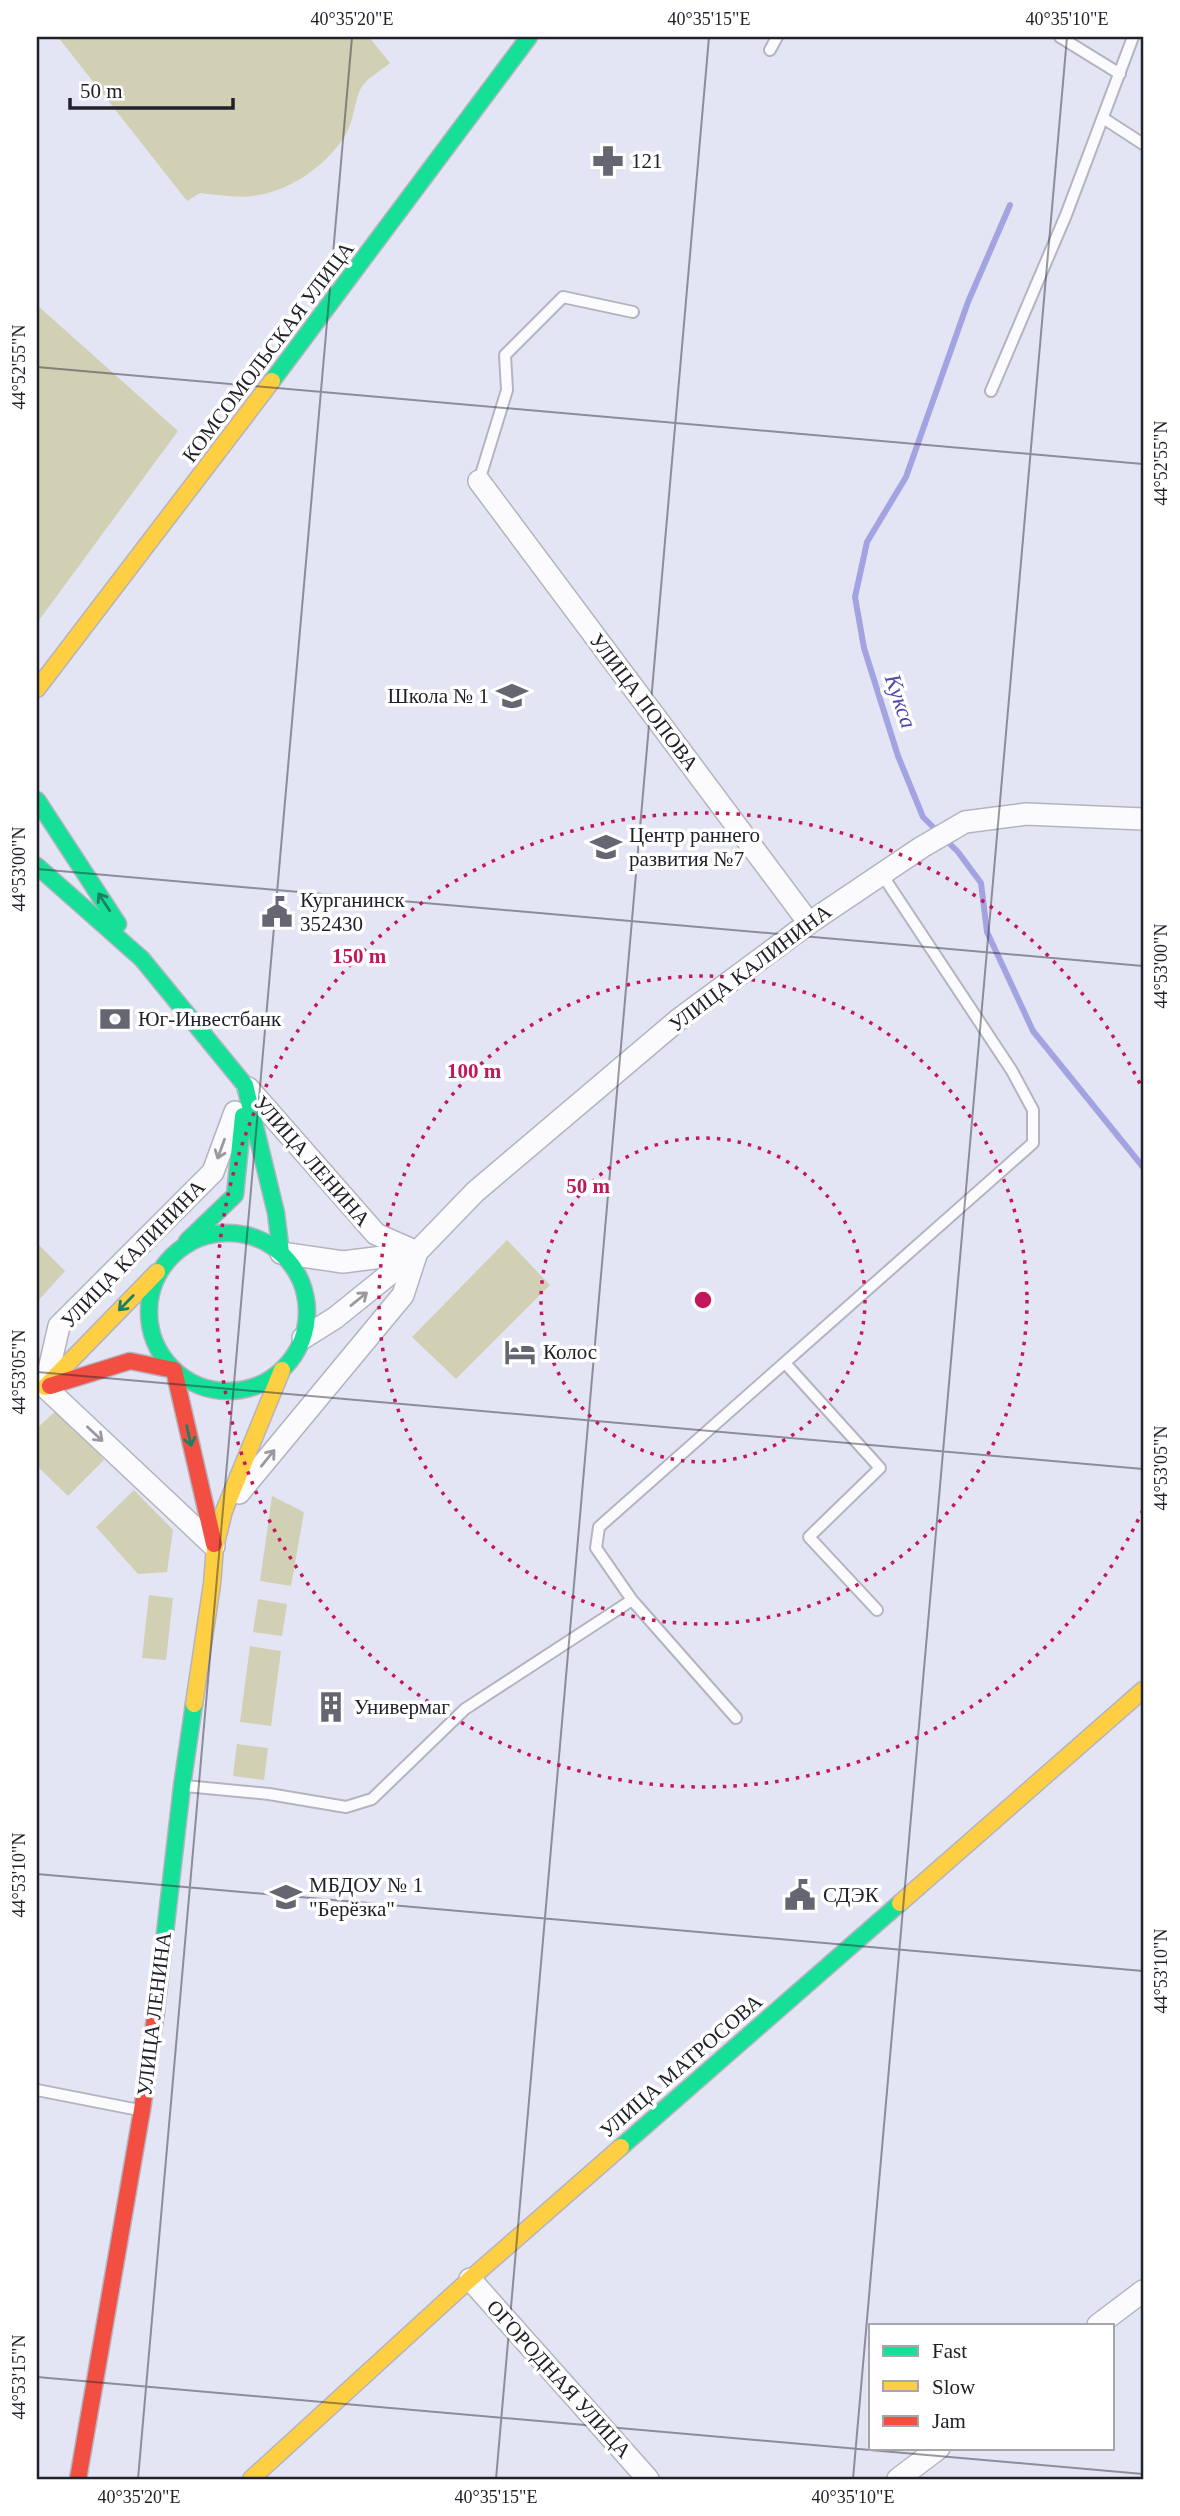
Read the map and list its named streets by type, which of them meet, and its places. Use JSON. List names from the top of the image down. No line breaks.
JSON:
{"streets":{"street":["КОМСОМОЛЬСКАЯ УЛИЦА","УЛИЦА ПОПОВА","УЛИЦА КАЛИНИНА","УЛИЦА ЛЕНИНА","УЛИЦА МАТРОСОВА","ОГОРОДНАЯ УЛИЦА"]},"crossings":[["УЛИЦА ПОПОВА","УЛИЦА КАЛИНИНА"],["УЛИЦА КАЛИНИНА","УЛИЦА ЛЕНИНА"],["УЛИЦА МАТРОСОВА","ОГОРОДНАЯ УЛИЦА"]],"water":["Кукса"],"places":{"pharmacy":["121"],"school or university":["Школа № 1","Центр раннего развития №7","МБДОУ № 1 \"Берёзка\""],"public building":["Курганинск 352430","СДЭК"],"bank":["Юг-Инвестбанк"],"hotel":["Колос"],"building":["Универмаг"]},"legend":["Fast","Slow","Jam"],"scale_bar":"50 m","coordinates":["40°35'20\"E","40°35'15\"E","40°35'10\"E","44°52'55\"N","44°53'00\"N","44°53'05\"N","44°53'10\"N","44°53'15\"N"],"rings":["150 m","100 m","50 m"]}
